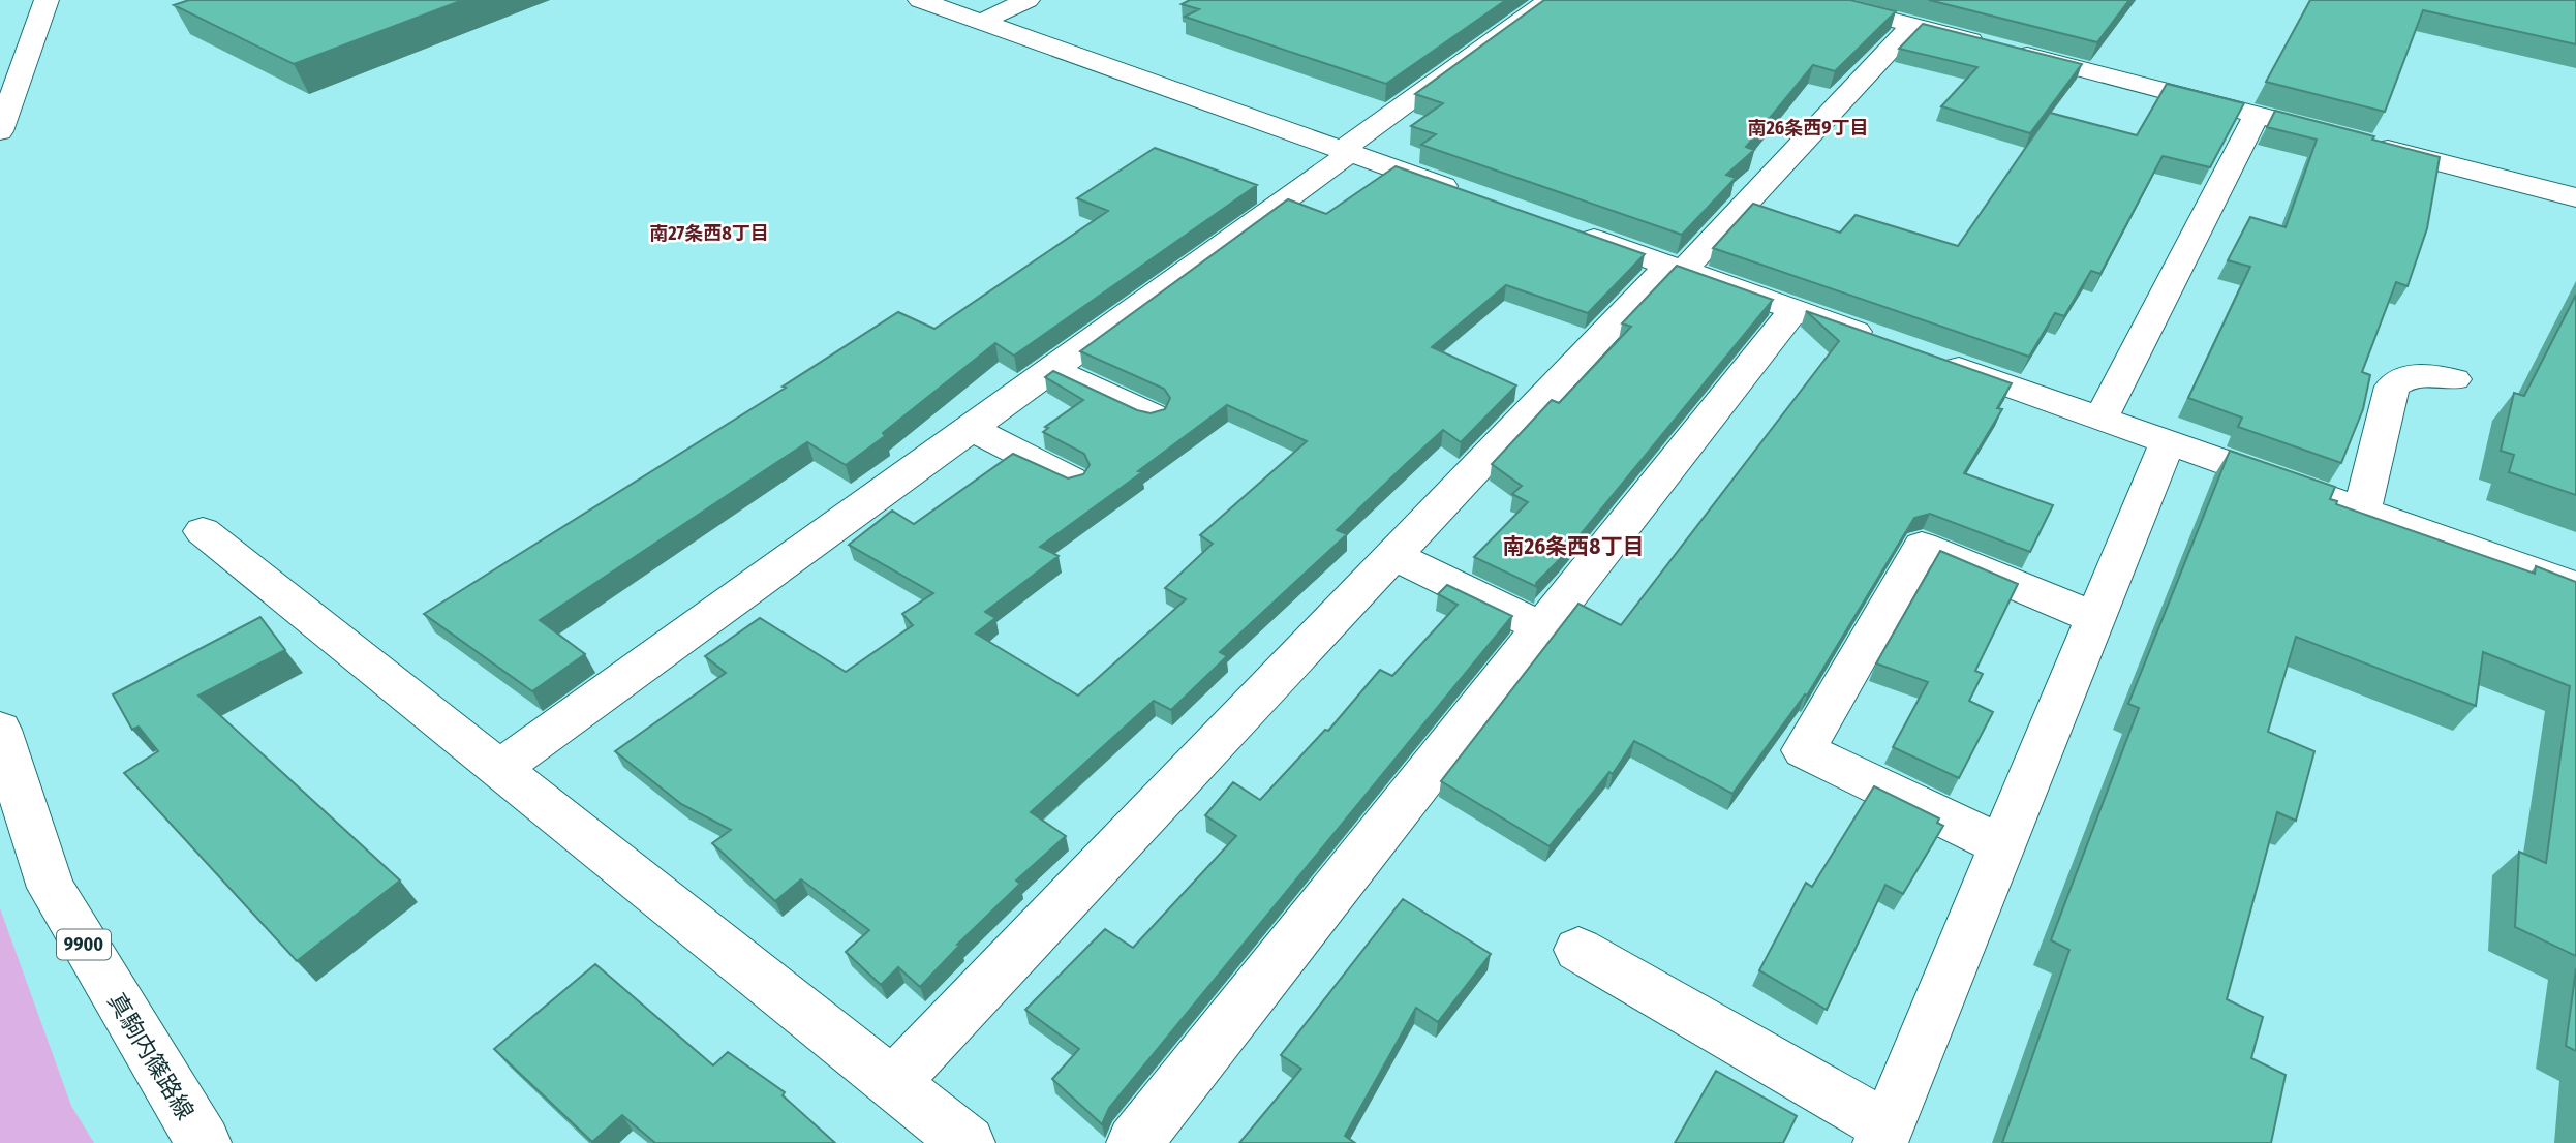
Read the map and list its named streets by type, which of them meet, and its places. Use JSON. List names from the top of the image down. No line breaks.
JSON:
{"streets":{"street":["9900","真駒内篠路線"]},"districts":["南26条西9丁目","南27条西8丁目","南26条西8丁目"]}
